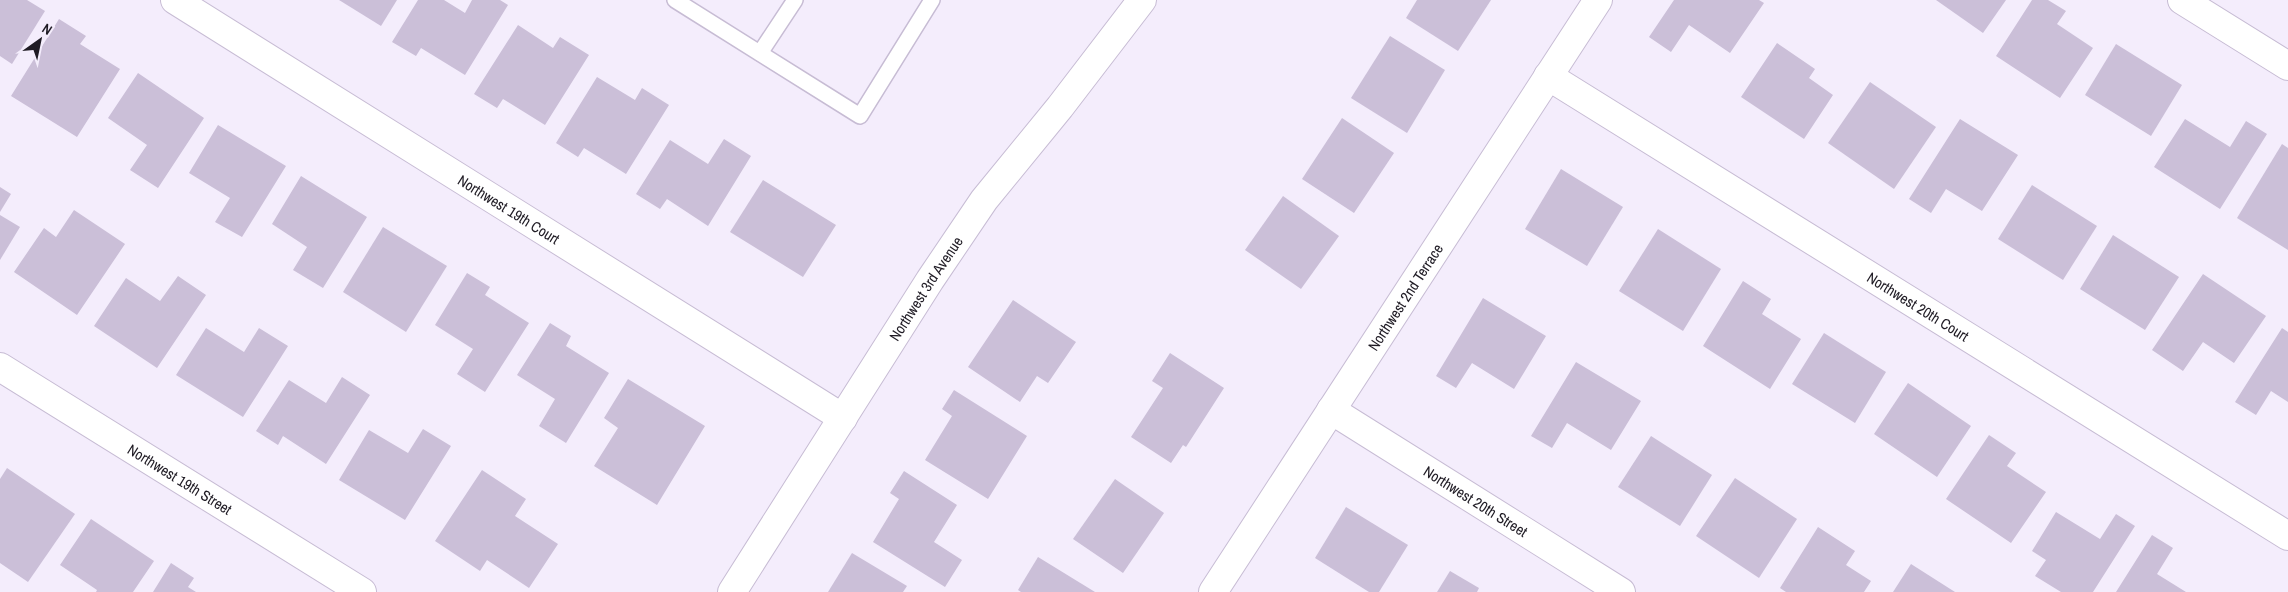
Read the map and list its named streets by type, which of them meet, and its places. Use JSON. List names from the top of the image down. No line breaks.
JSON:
{"streets":{"street":["Northwest 19th Court","Northwest 3rd Avenue","Northwest 2nd Terrace","Northwest 20th Court","Northwest 19th Street","Northwest 20th Street"]},"crossings":[["Northwest 19th Court","Northwest 3rd Avenue"],["Northwest 2nd Terrace","Northwest 20th Court"],["Northwest 2nd Terrace","Northwest 20th Street"]],"north":"top right"}
